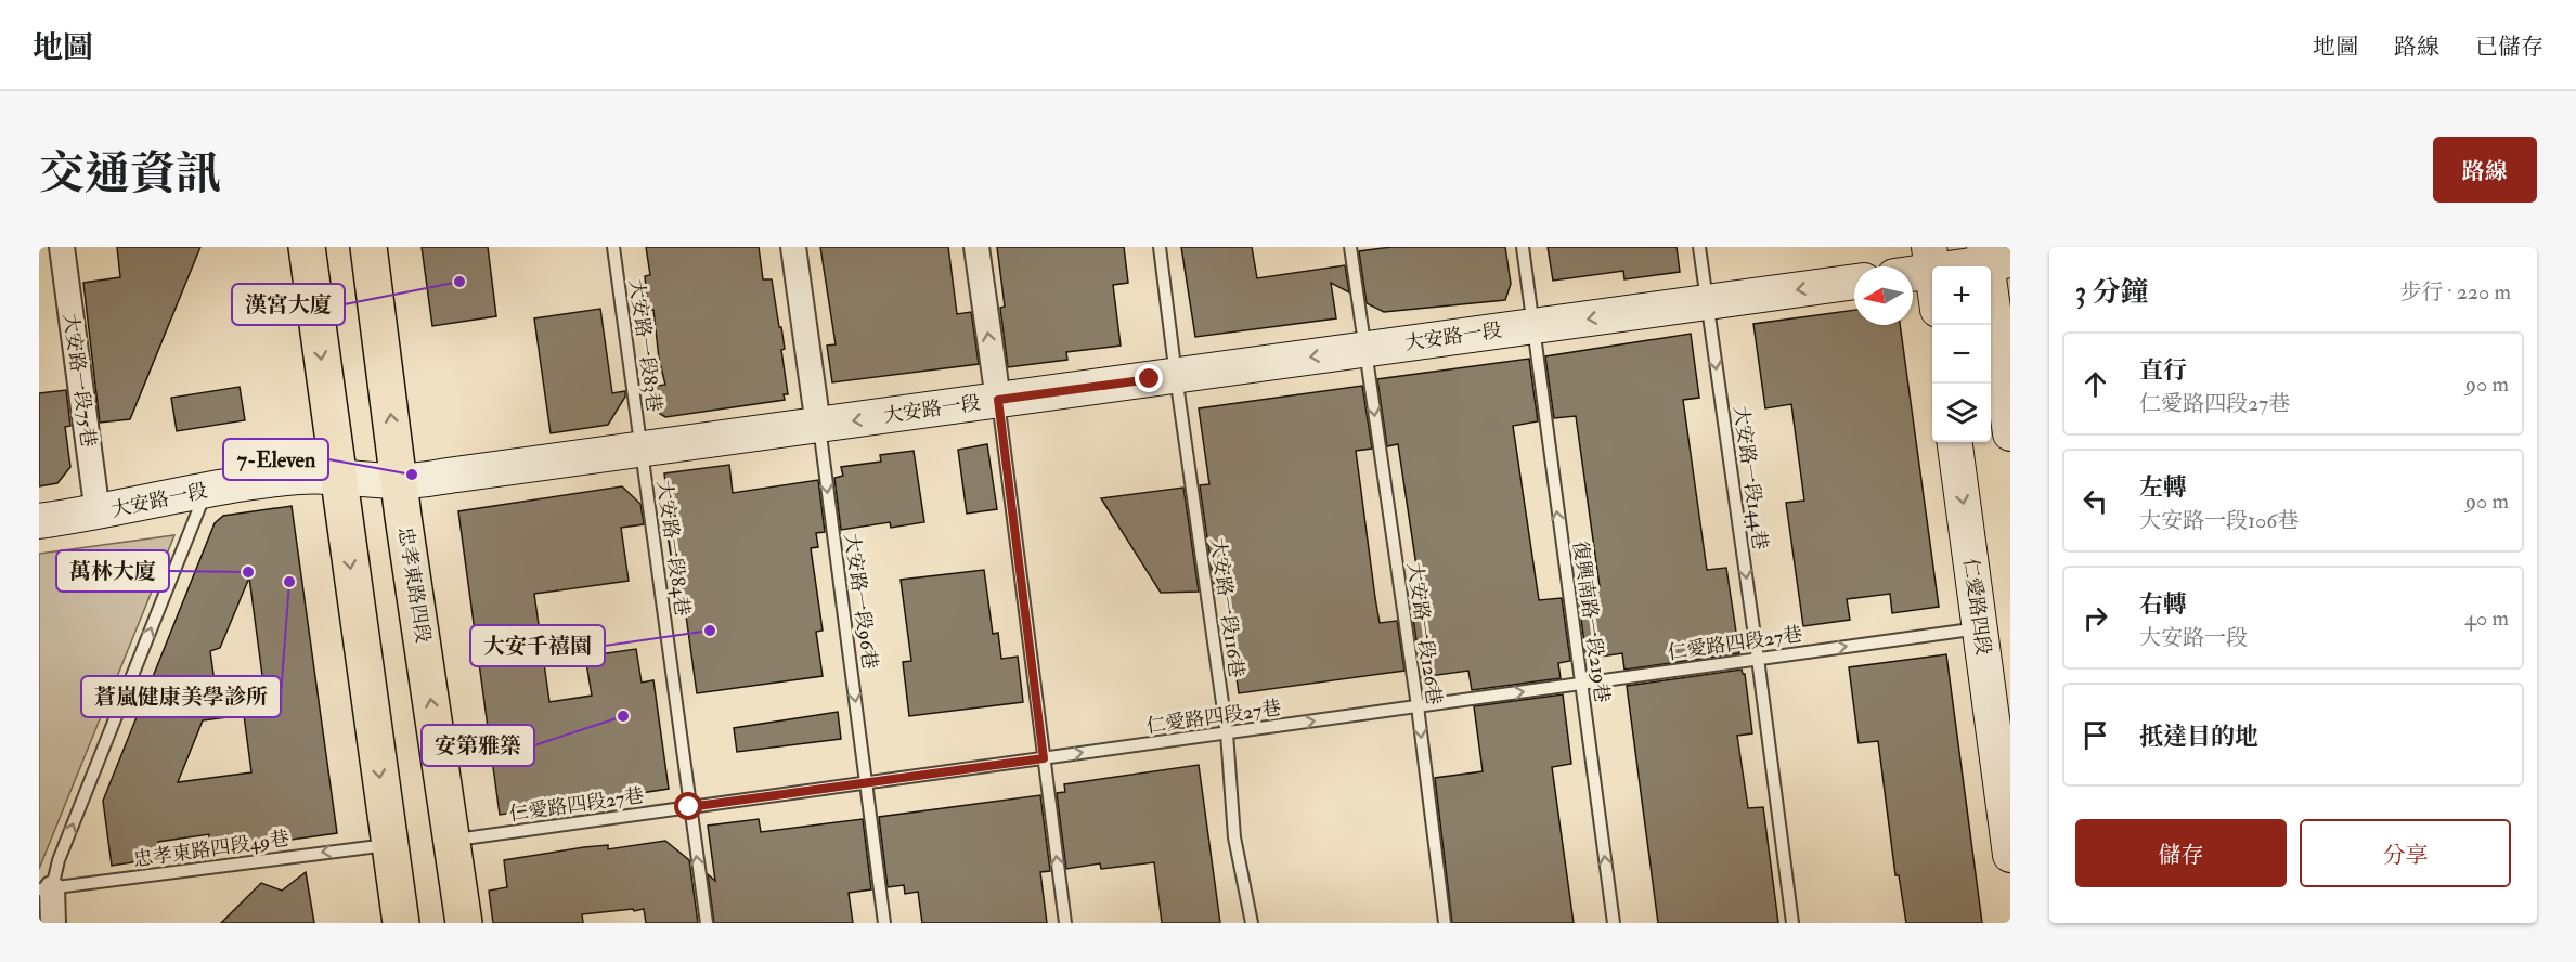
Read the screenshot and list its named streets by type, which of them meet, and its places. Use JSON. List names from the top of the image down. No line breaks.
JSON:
{"streets":{"main road":["忠孝東路四段"],"street":["大安路一段","大安路一段75巷","仁愛路四段"],"lane":["大安路一段83巷","大安路一段144巷","大安路一段84巷","大安路一段96巷","大安路一段116巷","復興南路一段219巷","大安路一段126巷","仁愛路四段27巷","忠孝東路四段49巷"]},"crossings":[["大安路一段","大安路一段83巷"],["大安路一段","大安路一段75巷"],["大安路一段","大安路一段144巷"],["大安路一段","大安路一段84巷"],["大安路一段","忠孝東路四段"],["大安路一段","大安路一段96巷"],["大安路一段","大安路一段116巷"],["大安路一段","復興南路一段219巷"],["大安路一段","大安路一段126巷"],["大安路一段83巷","大安路一段84巷"],["大安路一段144巷","仁愛路四段27巷"],["大安路一段84巷","仁愛路四段27巷"],["忠孝東路四段","仁愛路四段27巷"],["大安路一段96巷","仁愛路四段27巷"],["仁愛路四段","仁愛路四段27巷"],["大安路一段116巷","仁愛路四段27巷"],["復興南路一段219巷","仁愛路四段27巷"],["大安路一段126巷","仁愛路四段27巷"]],"one_way":["大安路一段","大安路一段144巷","大安路一段96巷","仁愛路四段","復興南路一段219巷","大安路一段126巷","仁愛路四段27巷","忠孝東路四段49巷"],"places":["漢宮大廈","7-Eleven","萬林大廈","蒼嵐健康美學診所","大安千禧園","安第雅築"],"north":"left","page":{"header":"地圖","nav":["地圖","路線","已儲存"],"title":"交通資訊","buttons":["路線",["儲存","分享"]],"heading":["3 分鐘","步行 · 220 m"],"map_buttons":["+","−"],"list":[["直行","仁愛路四段27巷","90 m"],["左轉","大安路一段106巷","90 m"],["右轉","大安路一段","40 m"],"抵達目的地"]}}
